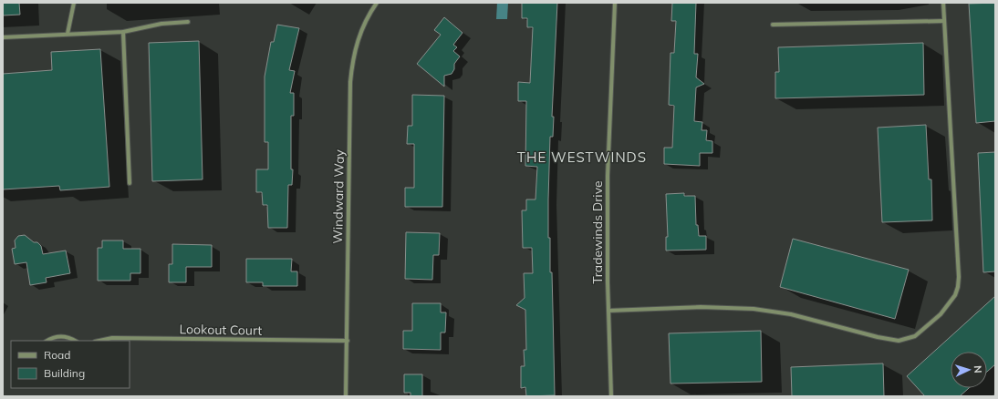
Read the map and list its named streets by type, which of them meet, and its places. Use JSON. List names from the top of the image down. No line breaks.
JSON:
{"streets":{"street":["Windward Way","Tradewinds Drive","Lookout Court"]},"crossings":[["Windward Way","Lookout Court"]],"districts":["THE WESTWINDS"],"legend":["Road","Building"],"north":"right"}
